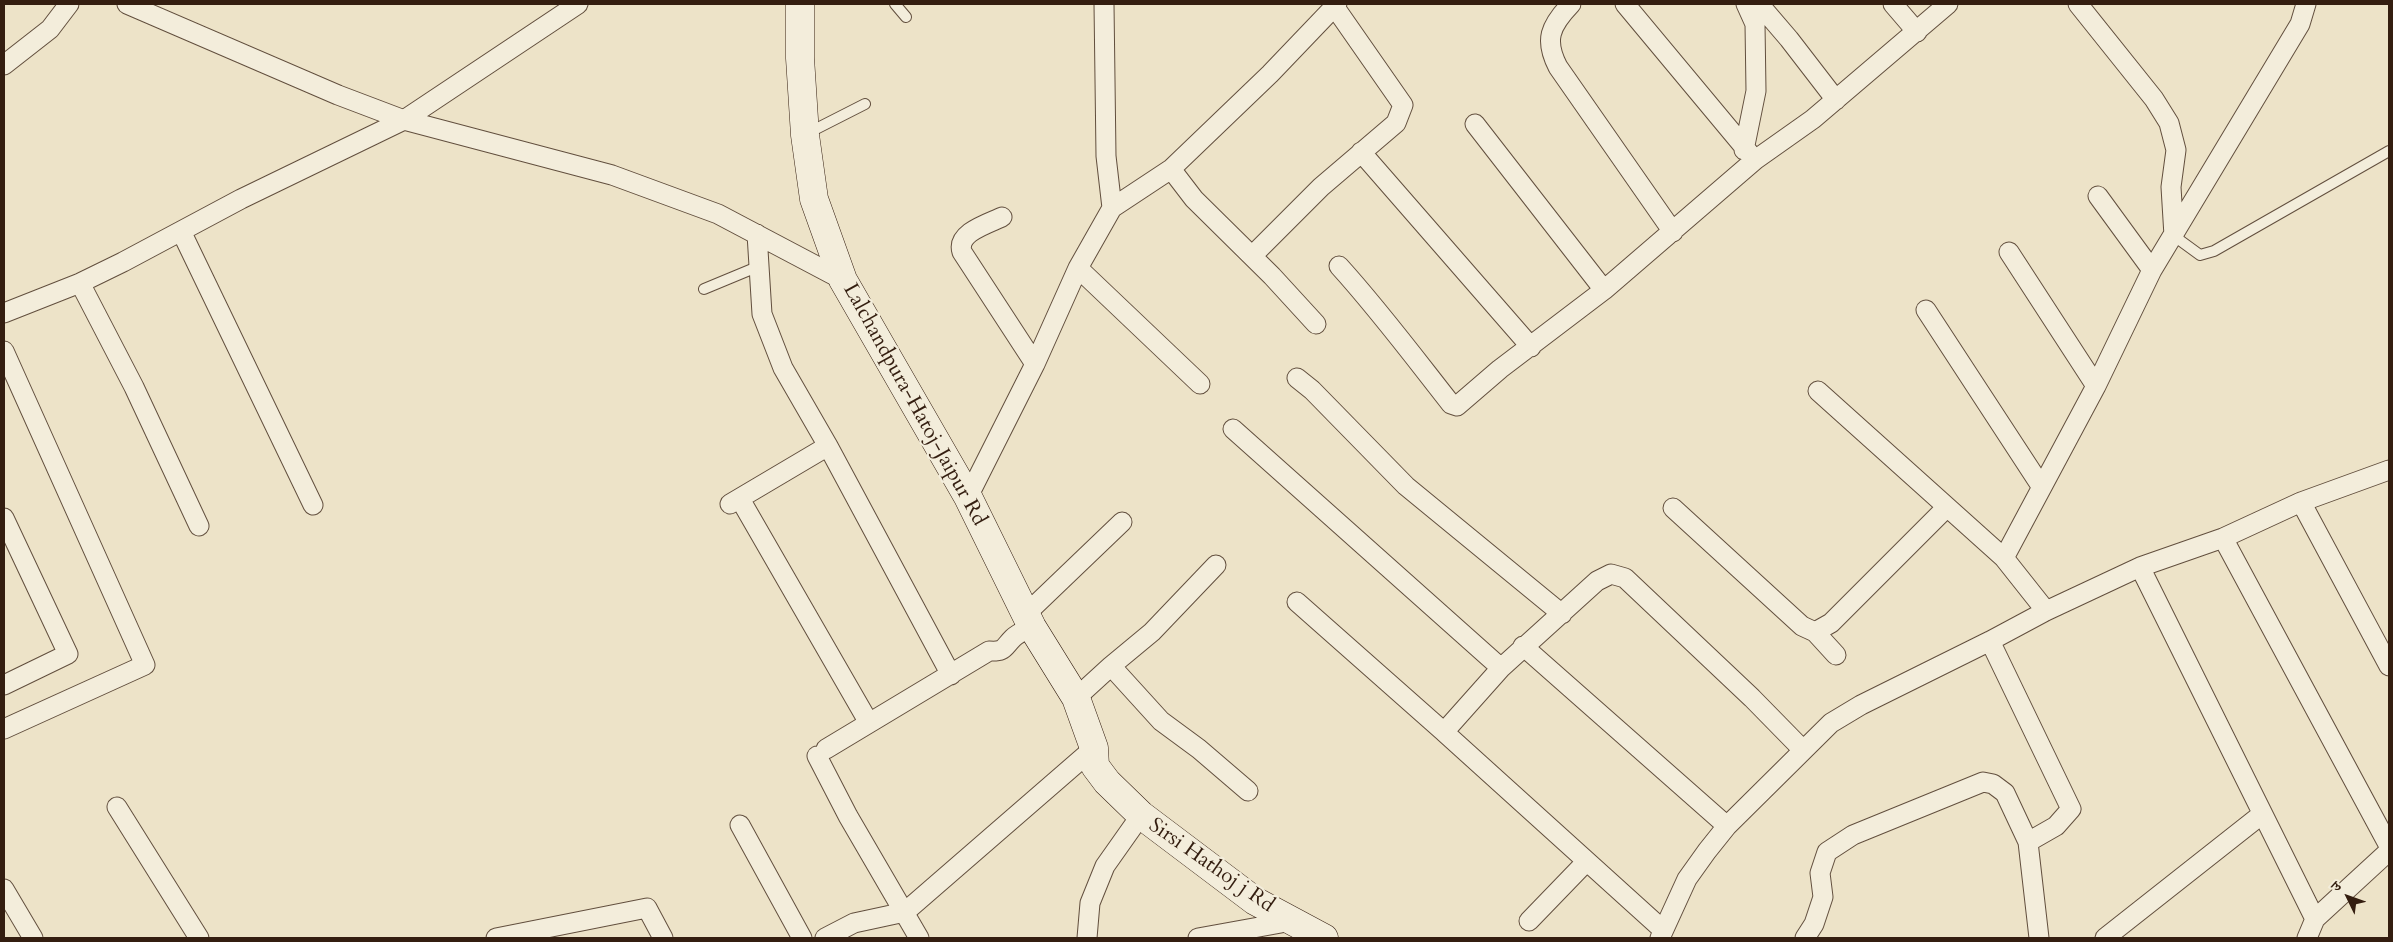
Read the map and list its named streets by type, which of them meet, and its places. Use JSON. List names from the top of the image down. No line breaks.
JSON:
{"streets":{"street":["Lalchandpura-Hatoj-Jaipur Rd","Sirsi Hathoj j Rd"]},"crossings":[["Lalchandpura-Hatoj-Jaipur Rd","Sirsi Hathoj j Rd"]],"north":"top left"}
